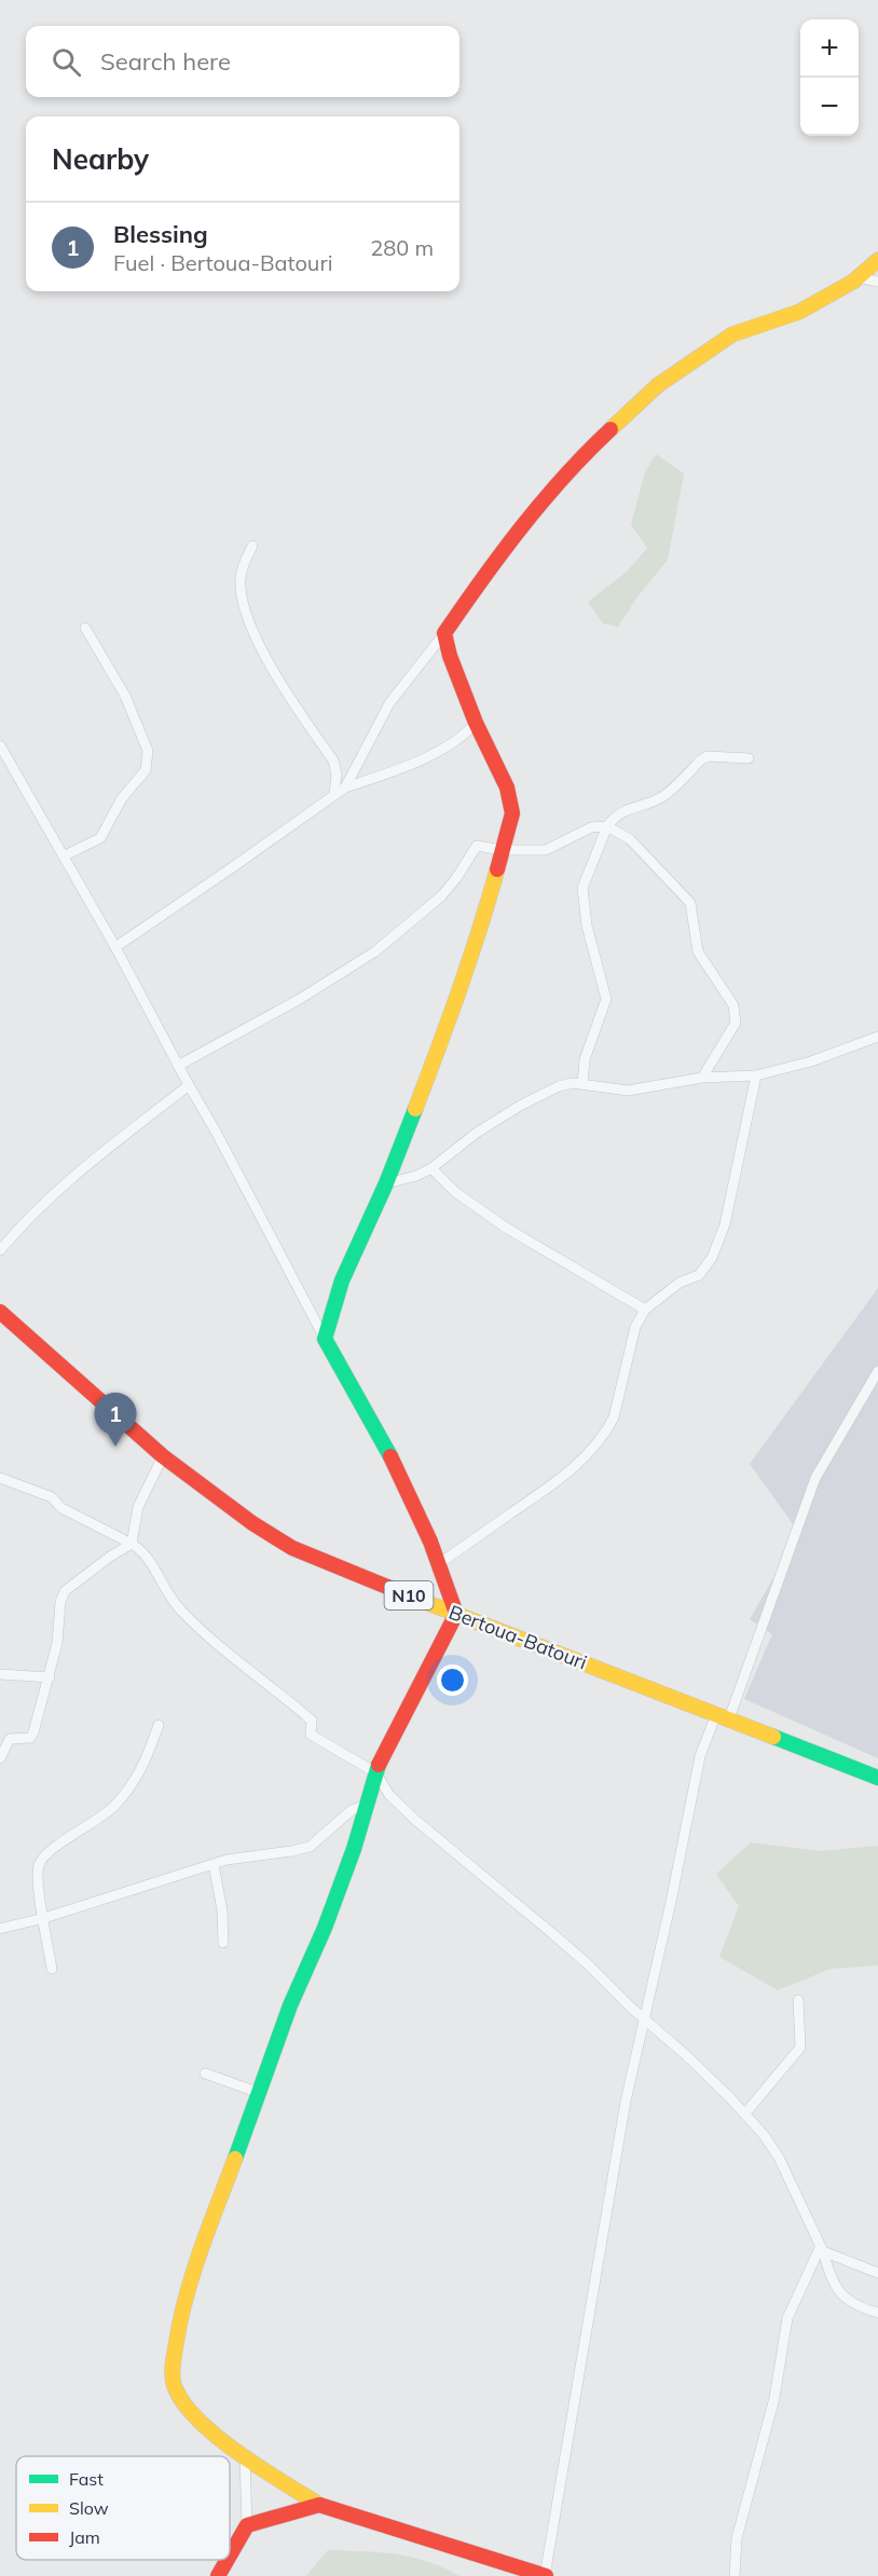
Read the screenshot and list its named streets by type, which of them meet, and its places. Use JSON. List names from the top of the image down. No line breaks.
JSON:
{"streets":{"main road":["N10","Bertoua-Batouri"]},"legend":["Fast","Slow","Jam"],"page":{"map_buttons":["+","−"],"search":"Search here","heading":"Nearby","list":[{"mark":"1","name":"Blessing","note":"Fuel · Bertoua-Batouri","value":"280 m"}],"pins":"1"}}
